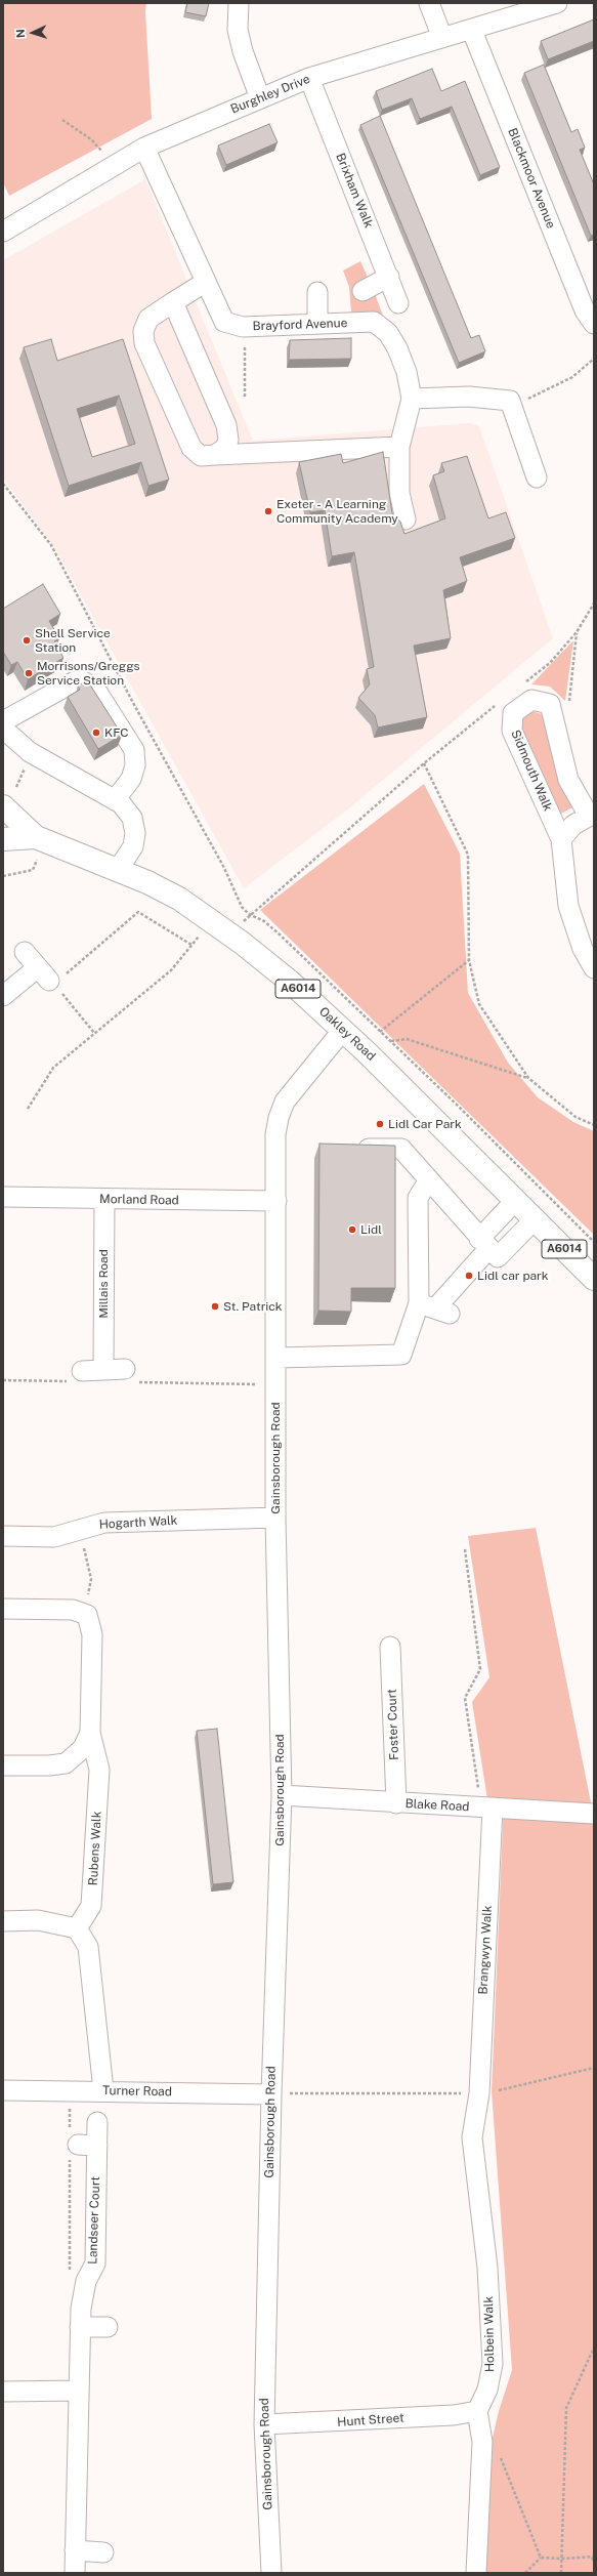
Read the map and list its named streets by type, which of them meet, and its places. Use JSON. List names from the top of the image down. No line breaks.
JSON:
{"streets":{"main road":["A6014","Oakley Road"],"street":["Burghley Drive","Blackmoor Avenue","Brixham Walk","Brayford Avenue","Sidmouth Walk","Morland Road","Millais Road","Gainsborough Road","Hogarth Walk","Foster Court","Blake Road","Rubens Walk","Brangwyn Walk","Turner Road","Landseer Court","Holbein Walk","Hunt Street"]},"crossings":[["Burghley Drive","Blackmoor Avenue"],["Burghley Drive","Brixham Walk"],["Burghley Drive","Brayford Avenue"],["A6014","Oakley Road"],["Oakley Road","Gainsborough Road"],["Morland Road","Millais Road"],["Morland Road","Gainsborough Road"],["Gainsborough Road","Hogarth Walk"],["Gainsborough Road","Blake Road"],["Gainsborough Road","Turner Road"],["Gainsborough Road","Hunt Street"],["Foster Court","Blake Road"],["Blake Road","Brangwyn Walk"],["Brangwyn Walk","Holbein Walk"],["Holbein Walk","Hunt Street"]],"places":["Exeter - A Learning Community Academy","Shell Service Station","Morrisons/Greggs Service Station","KFC","Lidl Car Park","Lidl","Lidl car park","St. Patrick"],"north":"left"}
